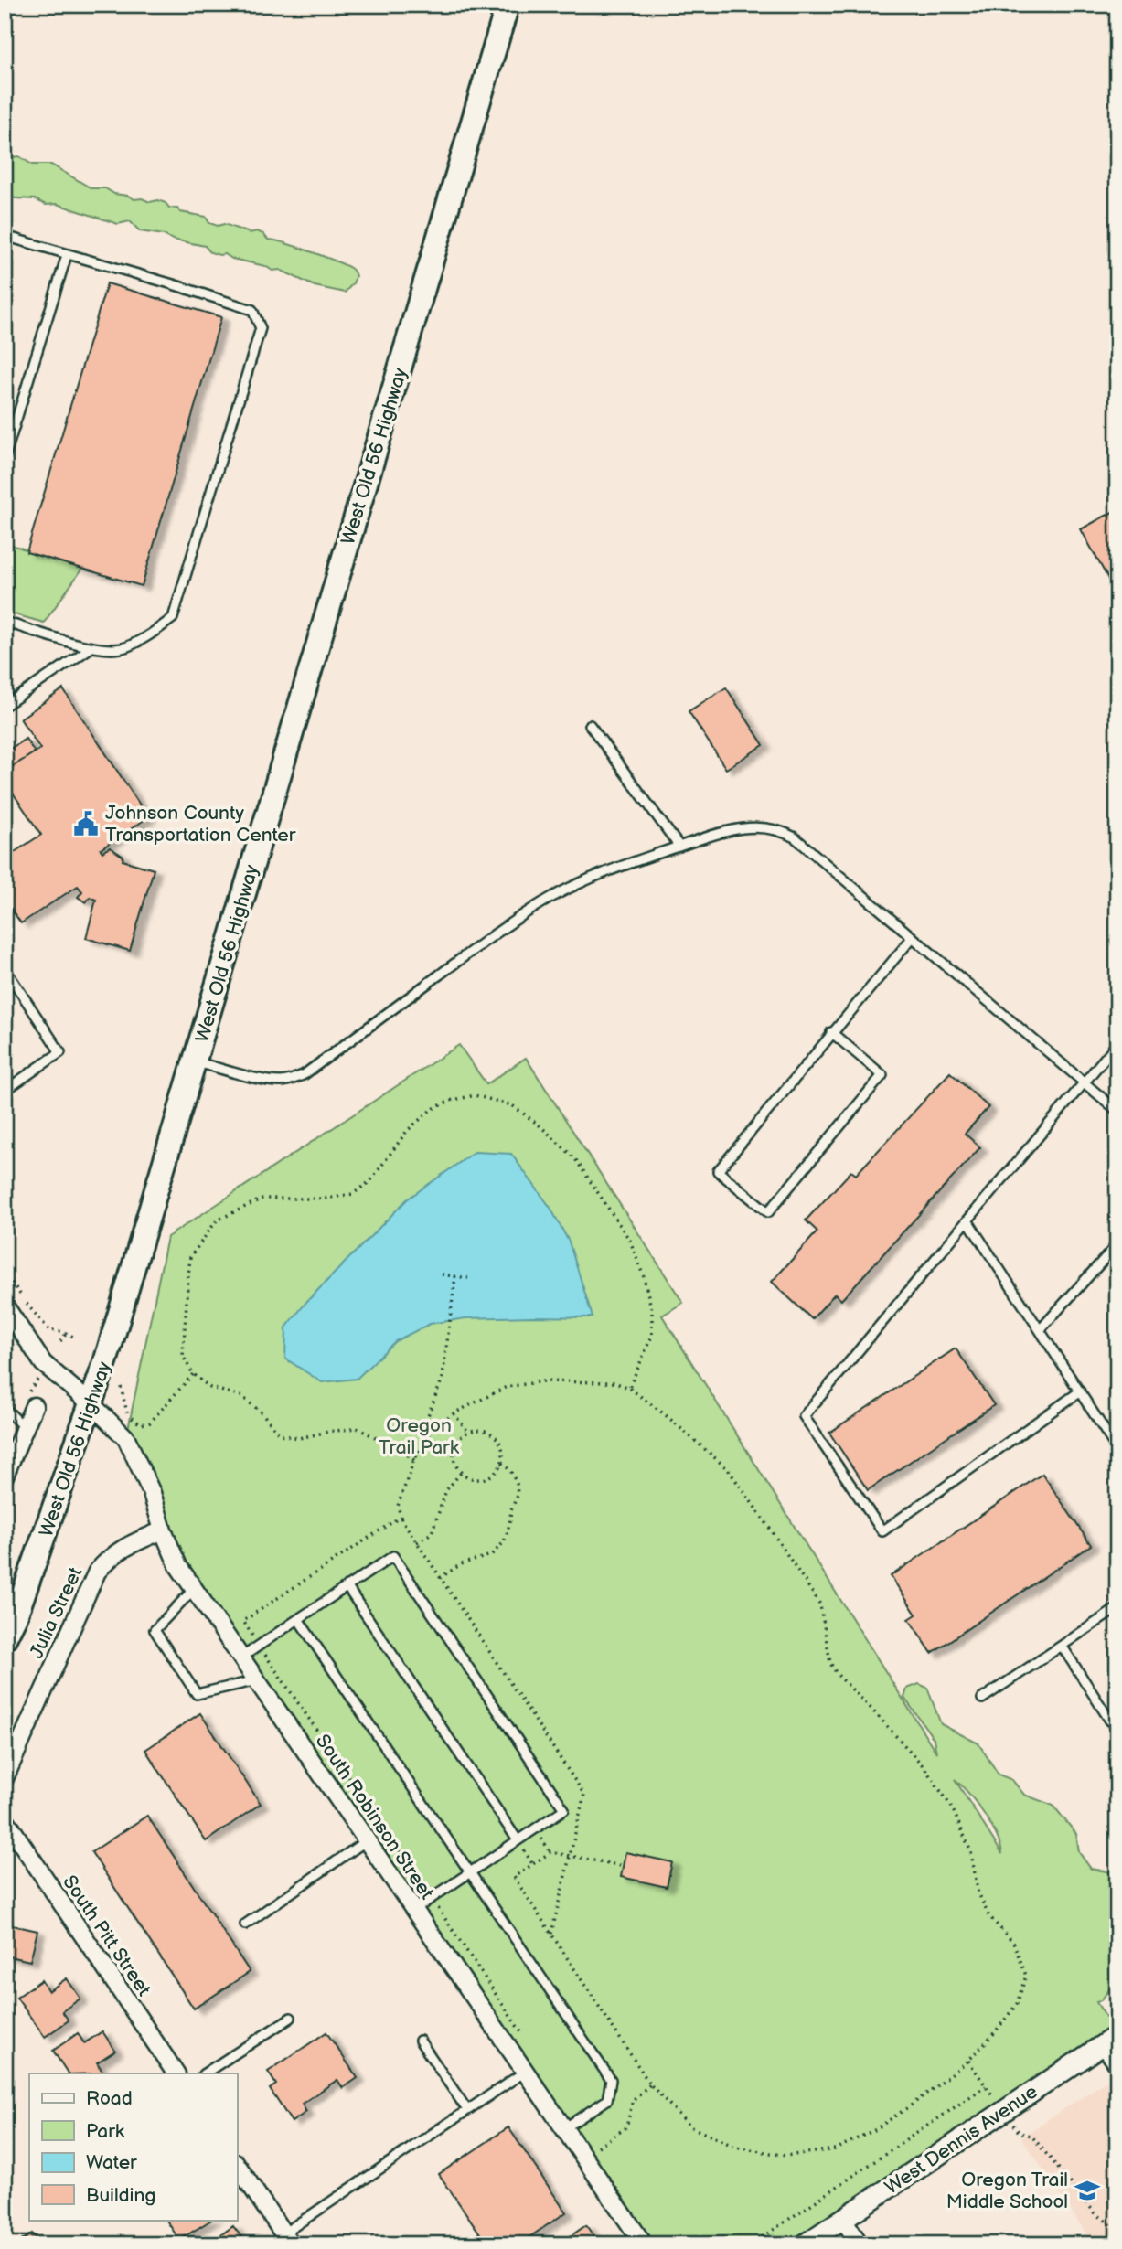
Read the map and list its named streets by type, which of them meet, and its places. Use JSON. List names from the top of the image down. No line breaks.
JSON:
{"streets":{"main road":["West Old 56 Highway"],"street":["Julia Street","South Robinson Street","South Pitt Street","West Dennis Avenue"]},"crossings":[["West Old 56 Highway","South Robinson Street"],["Julia Street","South Robinson Street"]],"parks":["Oregon Trail Park"],"places":{"public building":["Johnson County Transportation Center"],"school or university":["Oregon Trail Middle School"]},"legend":["Road","Park","Water","Building"]}
